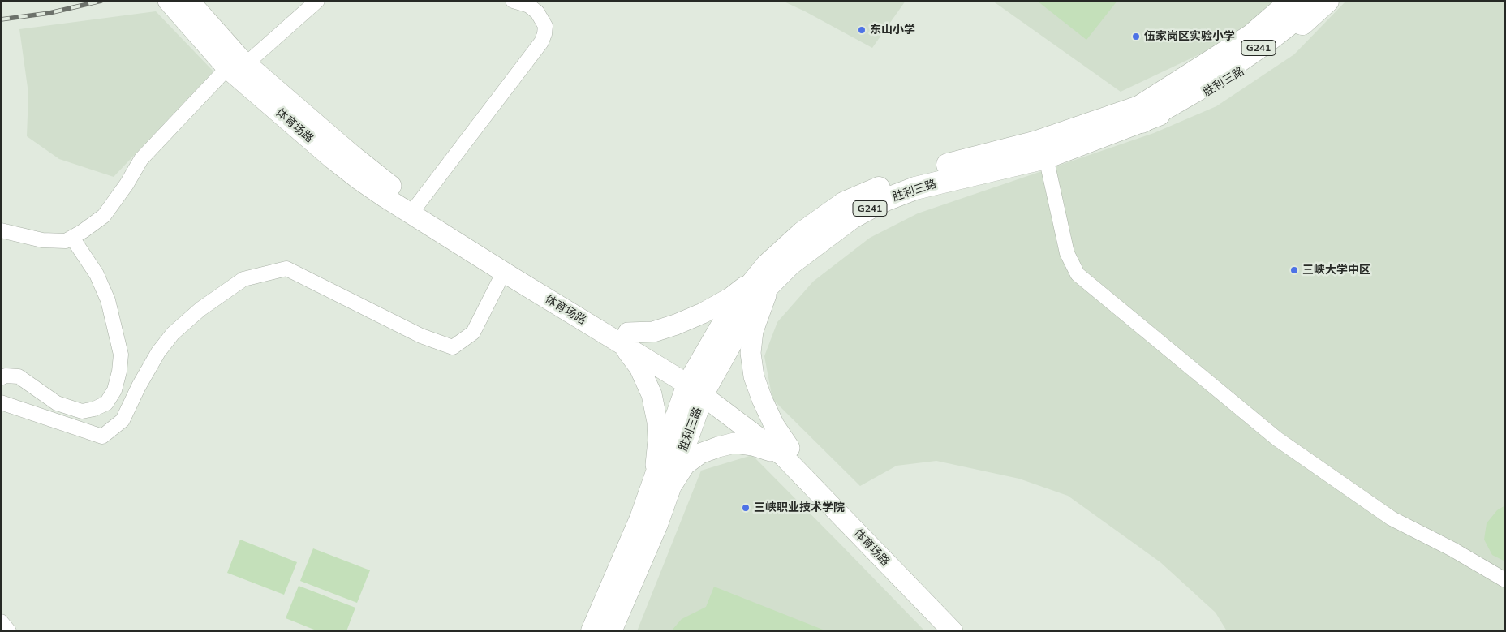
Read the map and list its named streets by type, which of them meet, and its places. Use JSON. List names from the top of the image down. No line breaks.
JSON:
{"streets":{"main road":["G241","胜利三路","体育场路"]},"crossings":[["G241","胜利三路"],["胜利三路","体育场路"]],"places":["东山小学","伍家岗区实验小学","三峡大学中区","三峡职业技术学院"]}
